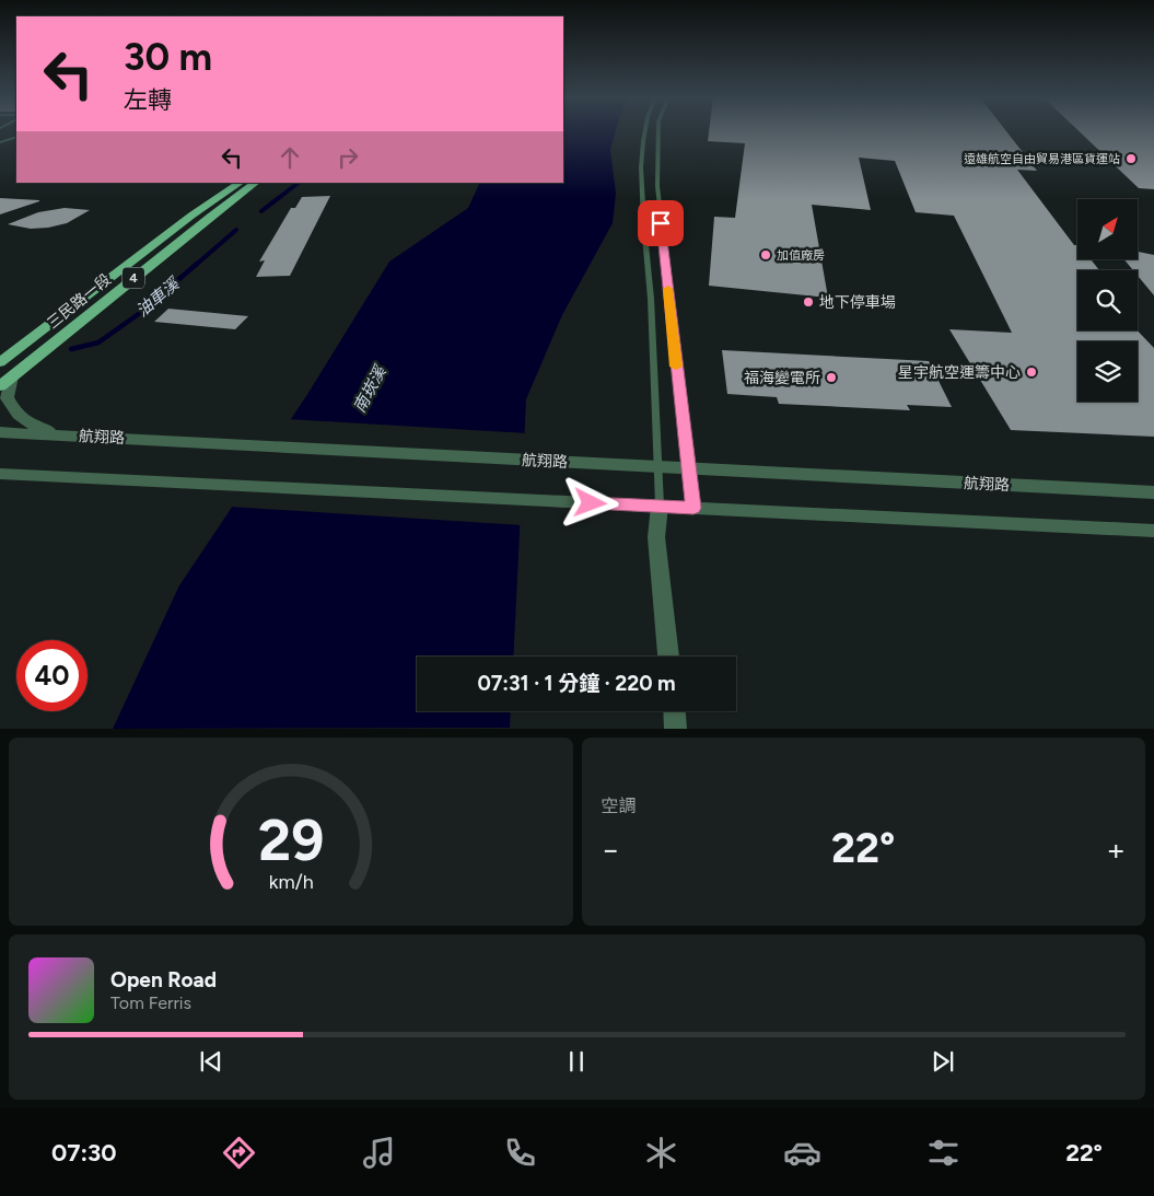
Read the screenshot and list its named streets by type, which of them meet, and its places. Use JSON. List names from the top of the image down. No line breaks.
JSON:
{"streets":{"main road":["4","三民路一段"],"street":["航翔路"]},"water":["油車溪","南崁溪"],"places":["遠雄航空自由貿易港區貨運站","加值廠房","地下停車場","星宇航空運籌中心","福海變電所"],"north":"top right","page":{"turn":["30 m","左轉"],"limit":"40","trip":"07:31 · 1 分鐘 · 220 m","tile":"空調","heat":["−","22°","+"],"song":["Open Road","Tom Ferris"],"tabs":["07:30","22°"],"gauge":["29","km/h"]}}
